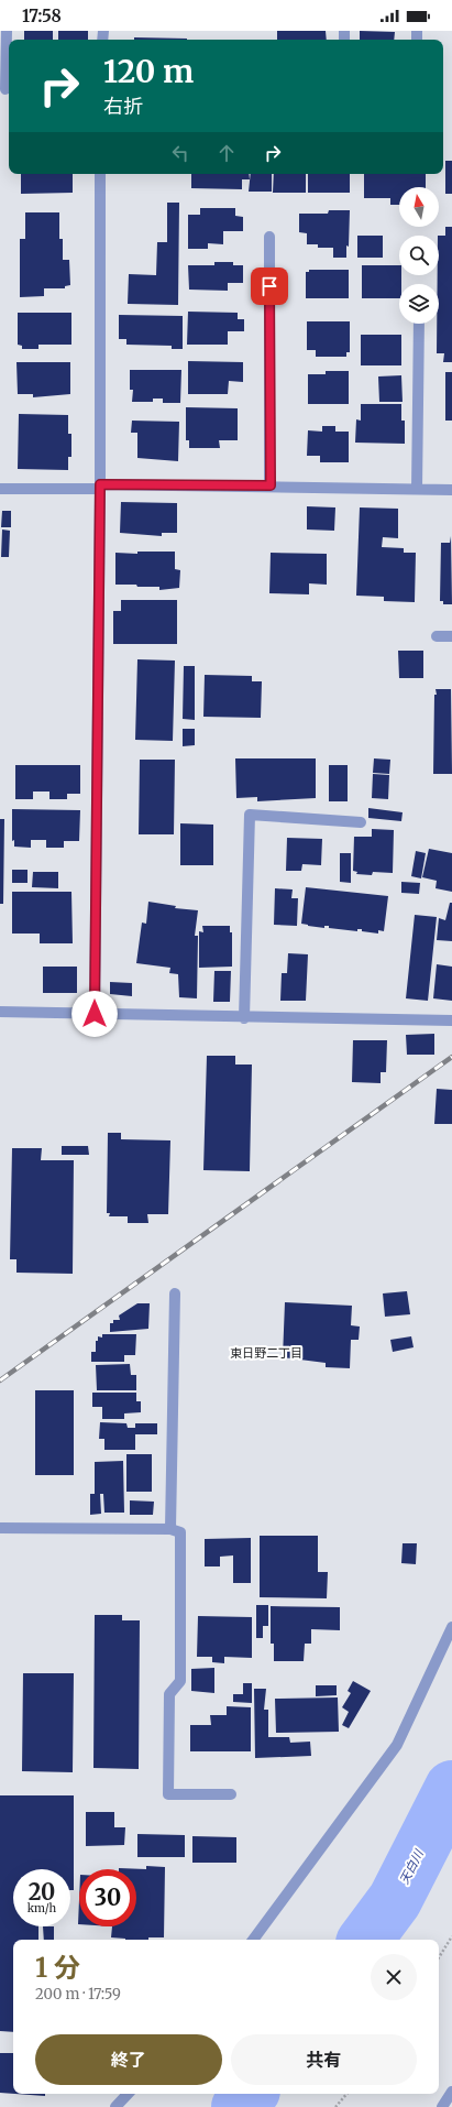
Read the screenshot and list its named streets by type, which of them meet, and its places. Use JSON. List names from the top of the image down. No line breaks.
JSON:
{"districts":["東日野二丁目"],"water":["天白川"],"north":"top","page":{"status":"17:58","turn":["120 m","右折"],"speed":"20 km/h","limit":"30","heading":["1 分","200 m · 17:59"],"buttons":["終了","共有"]}}
